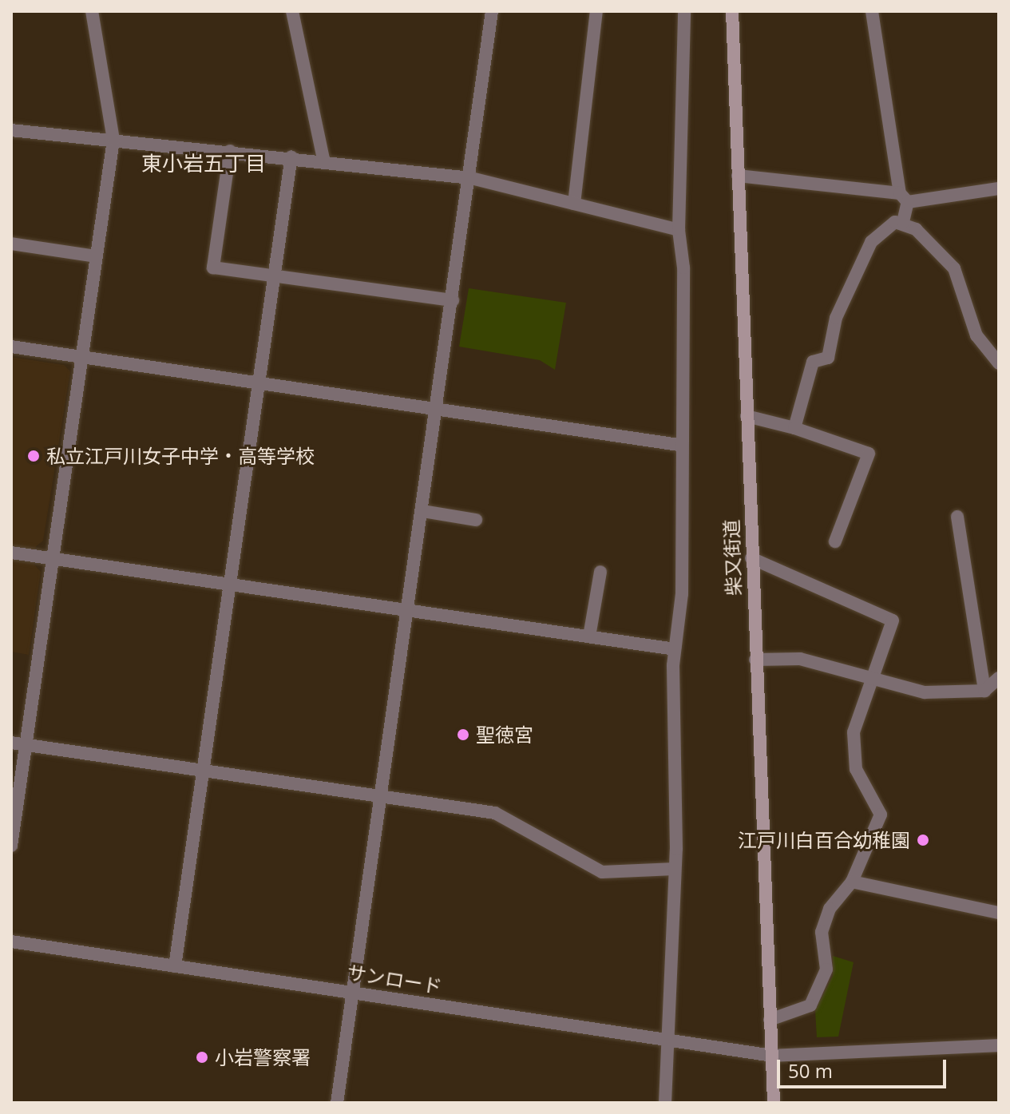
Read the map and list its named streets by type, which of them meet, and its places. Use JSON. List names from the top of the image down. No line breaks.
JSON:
{"streets":{"main road":["柴又街道"],"street":["サンロード"]},"crossings":[["柴又街道","サンロード"]],"districts":["東小岩五丁目"],"places":["私立江戸川女子中学・高等学校","聖徳宮","江戸川白百合幼稚園","小岩警察署"],"scale_bar":"50 m"}
